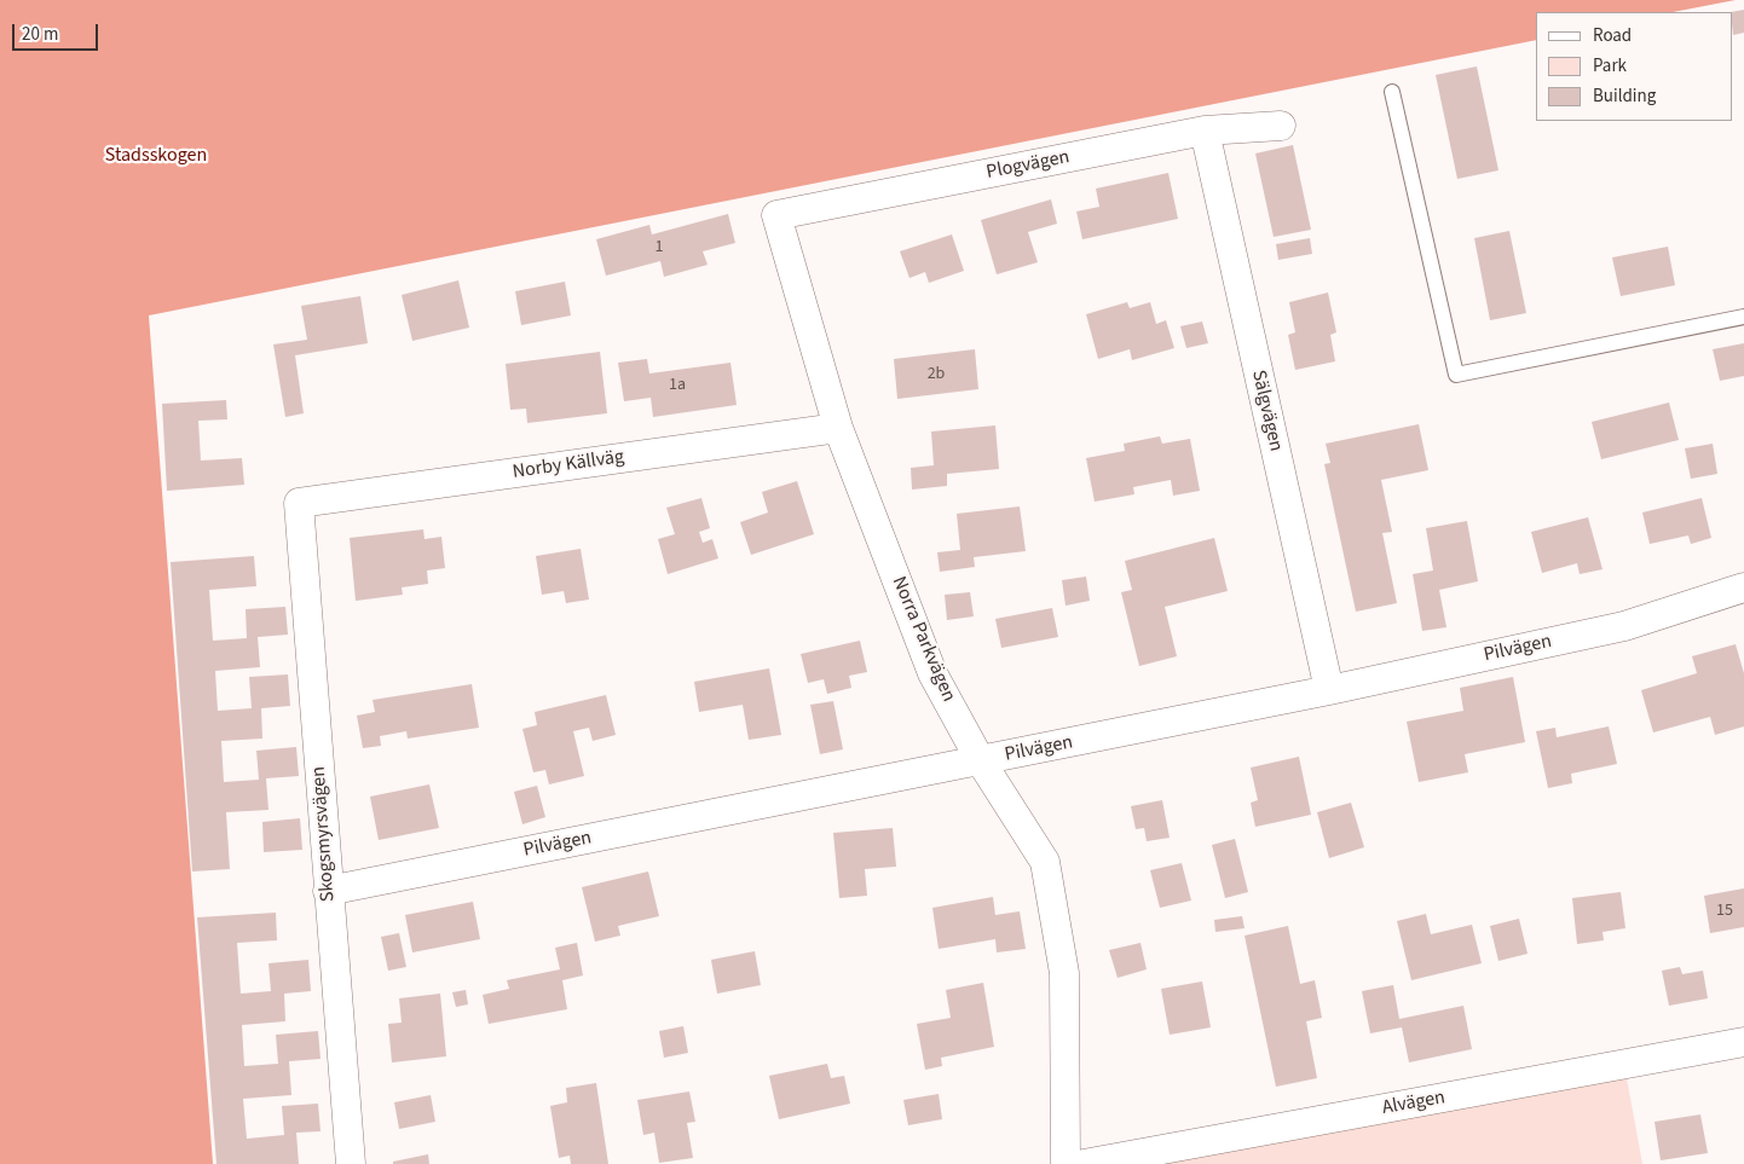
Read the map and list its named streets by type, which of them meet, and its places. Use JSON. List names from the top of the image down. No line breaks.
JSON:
{"streets":{"street":["Plogvägen","Sälgvägen","Norby Källväg","Norra Parkvägen","Pilvägen","Skogsmyrsvägen","Alvägen"]},"crossings":[["Plogvägen","Sälgvägen"],["Plogvägen","Norra Parkvägen"],["Sälgvägen","Pilvägen"],["Norby Källväg","Norra Parkvägen"],["Norby Källväg","Skogsmyrsvägen"],["Norra Parkvägen","Pilvägen"],["Pilvägen","Skogsmyrsvägen"]],"parks":["Stadsskogen"],"house_numbers":["1","2b","1a","15"],"legend":["Road","Park","Building"],"scale_bar":"20 m"}
